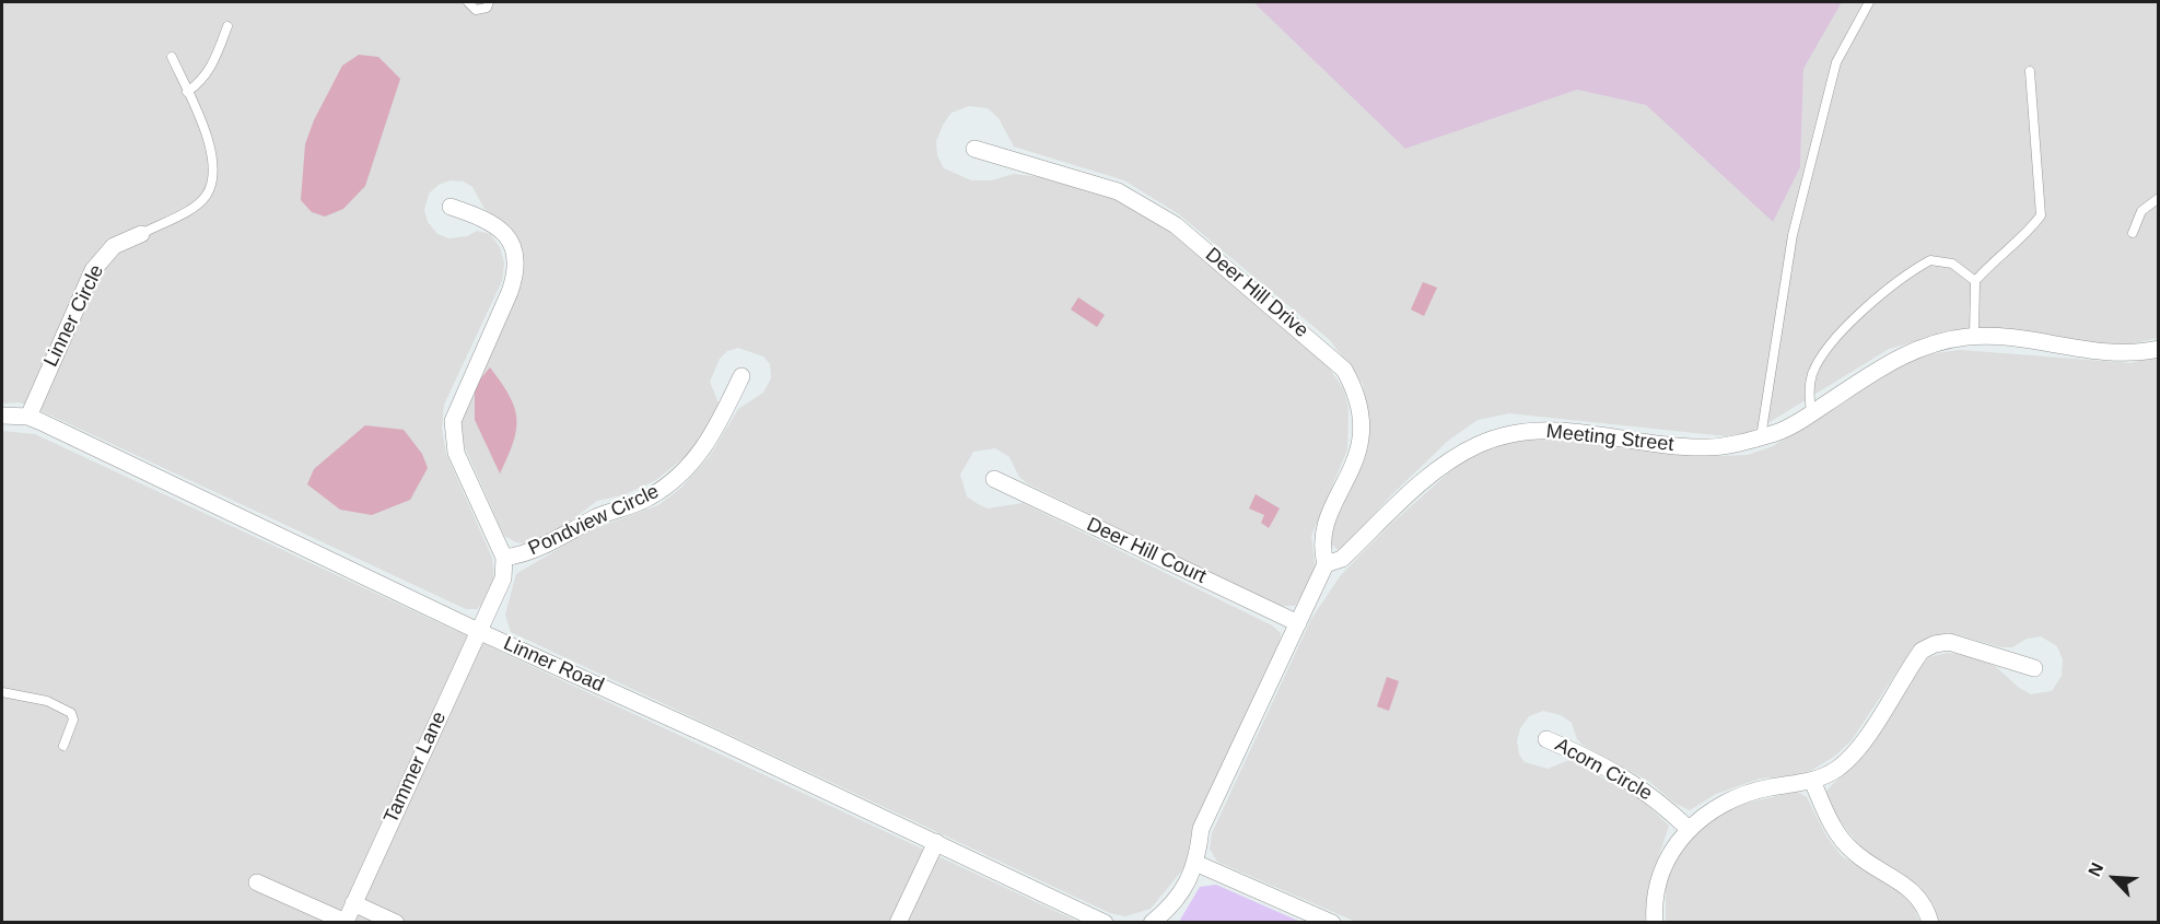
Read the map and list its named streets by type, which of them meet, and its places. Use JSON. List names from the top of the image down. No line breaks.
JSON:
{"streets":{"street":["Deer Hill Drive","Linner Circle","Meeting Street","Pondview Circle","Deer Hill Court","Linner Road","Tammer Lane","Acorn Circle"]},"crossings":[["Deer Hill Drive","Meeting Street"],["Linner Circle","Linner Road"],["Pondview Circle","Tammer Lane"],["Linner Road","Tammer Lane"]],"north":"top left"}
